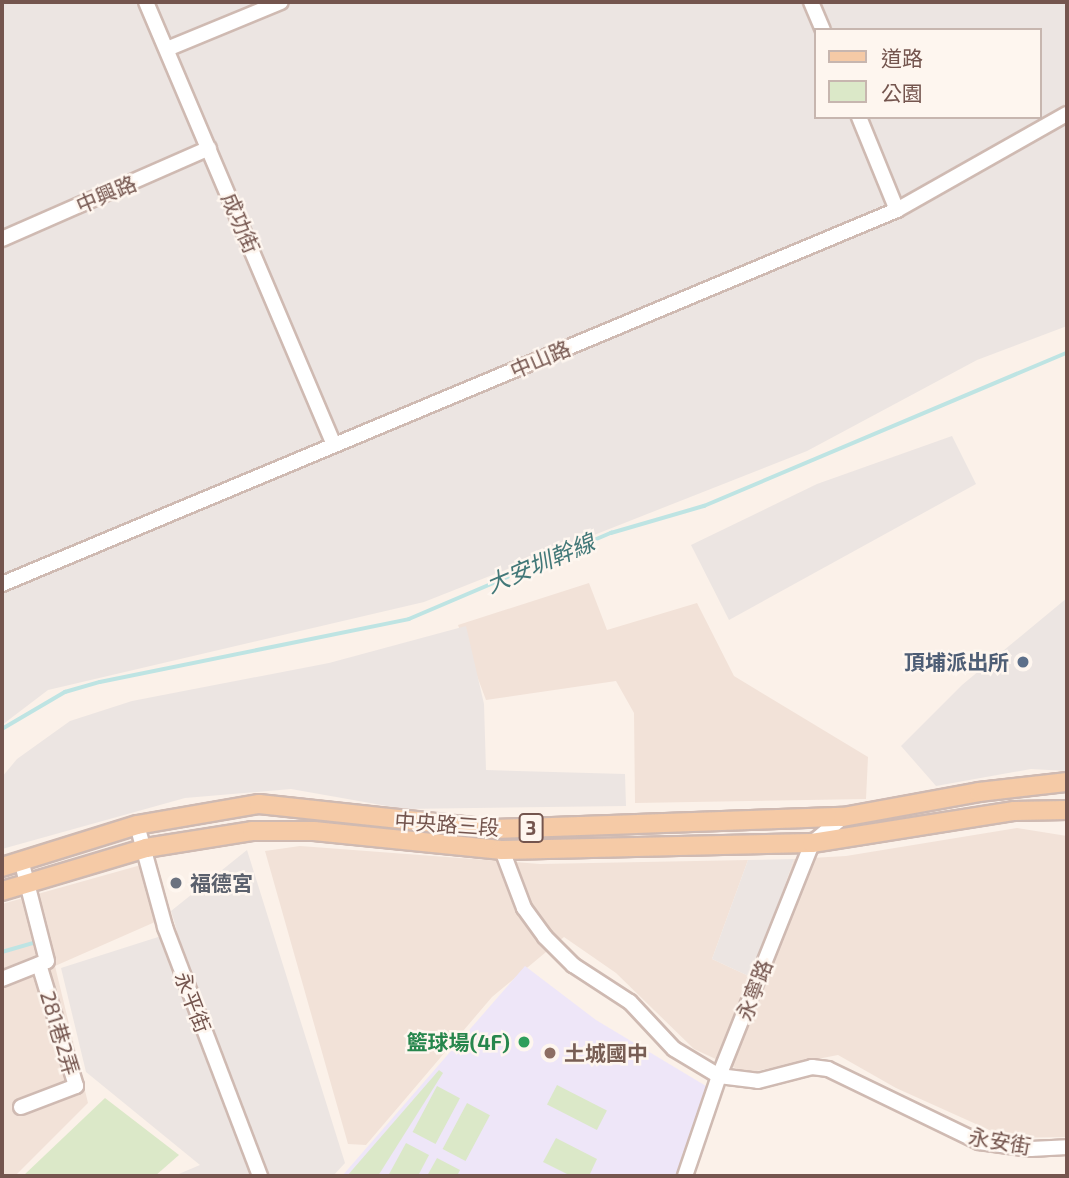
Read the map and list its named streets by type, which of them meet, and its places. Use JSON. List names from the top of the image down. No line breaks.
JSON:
{"streets":{"main road":["中央路三段","3"],"street":["中興路","成功街","中山路","永寧路","永平街","281巷2弄","永安街"]},"crossings":[["中興路","成功街"],["成功街","中山路"],["中央路三段","永寧路"],["中央路三段","永平街"],["永寧路","永安街"]],"water":["大安圳幹線"],"places":["頂埔派出所","福德宮","籃球場(4F)","土城國中"],"legend":["道路","公園"]}
